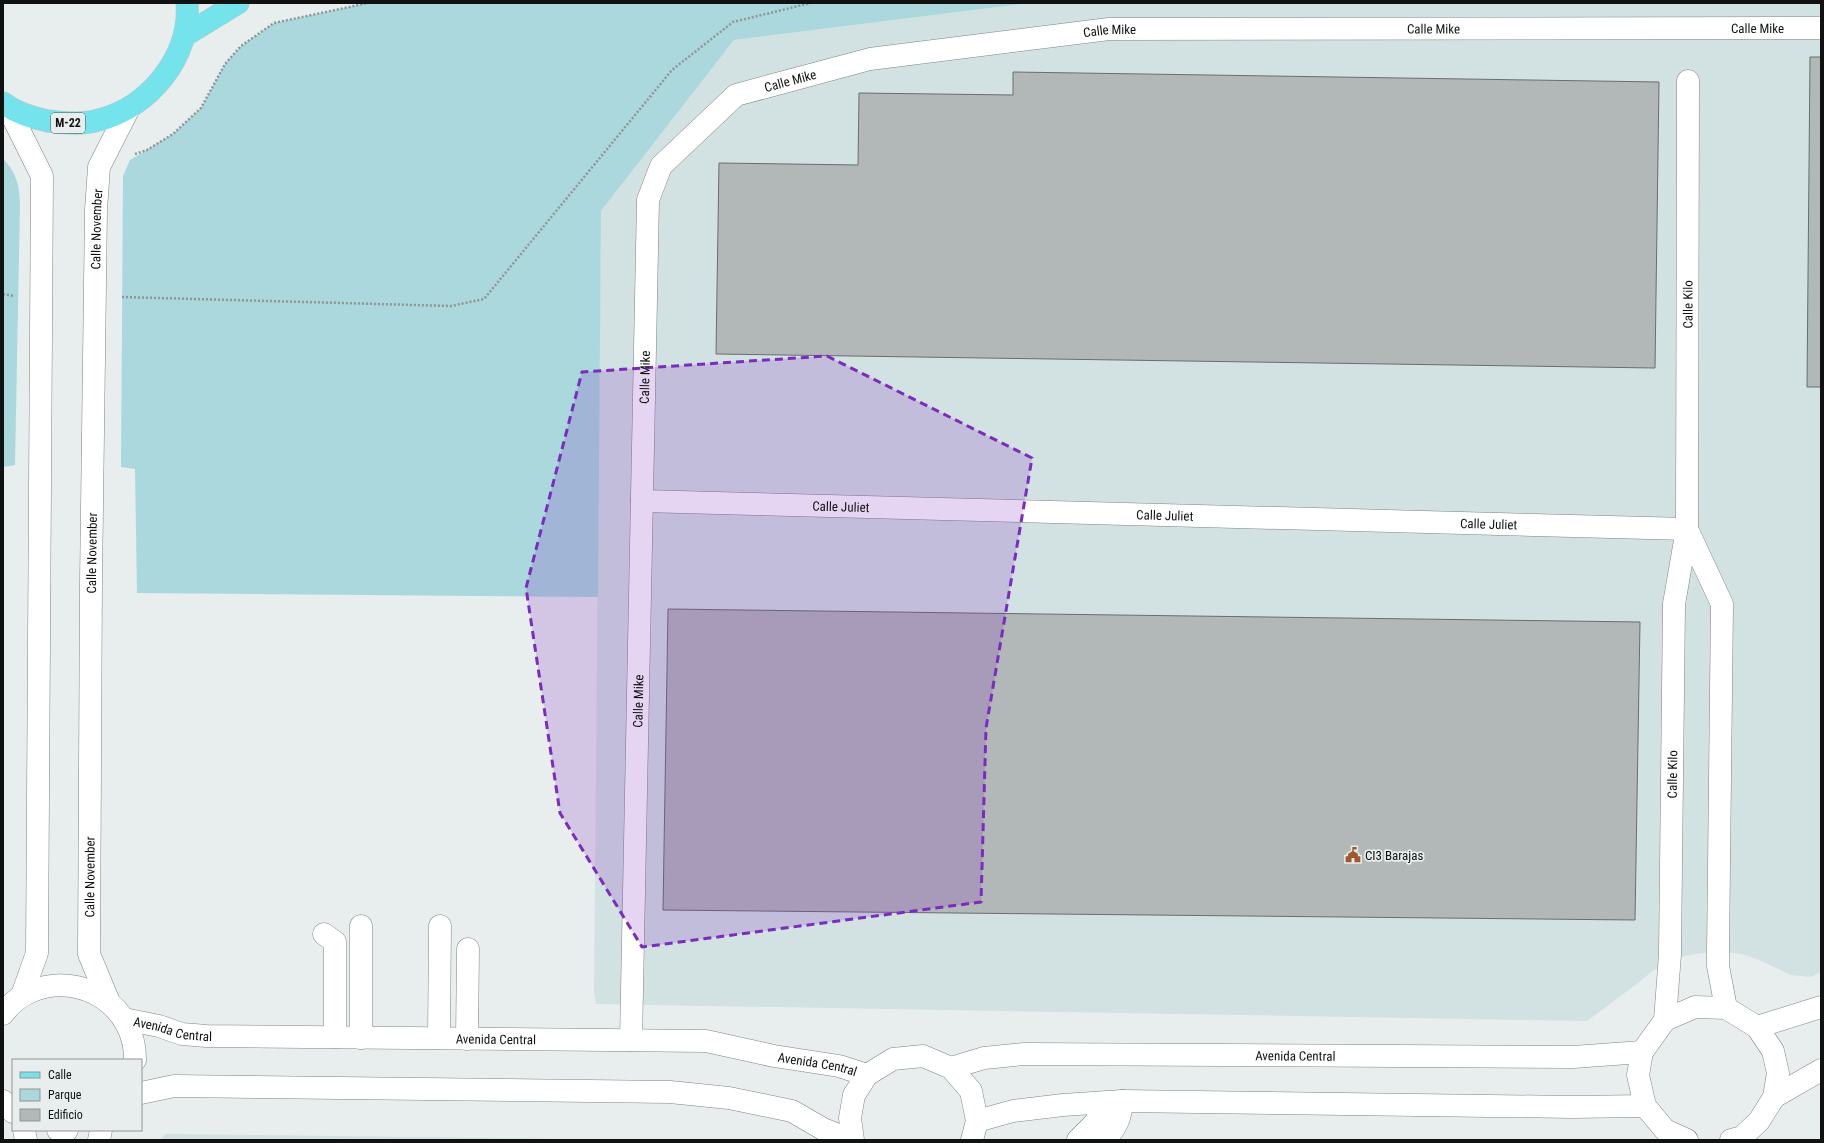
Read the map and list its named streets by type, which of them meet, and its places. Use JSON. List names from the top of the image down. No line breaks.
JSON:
{"streets":{"main road":["M-22"],"street":["Calle Mike","Calle November","Calle Kilo","Calle Juliet","Avenida Central"]},"crossings":[["Calle Mike","Calle Juliet"],["Calle Mike","Avenida Central"],["M-22","Calle November"],["Calle Kilo","Calle Juliet"]],"places":{"public building":["CI3 Barajas"]},"legend":["Calle","Parque","Edificio"]}
